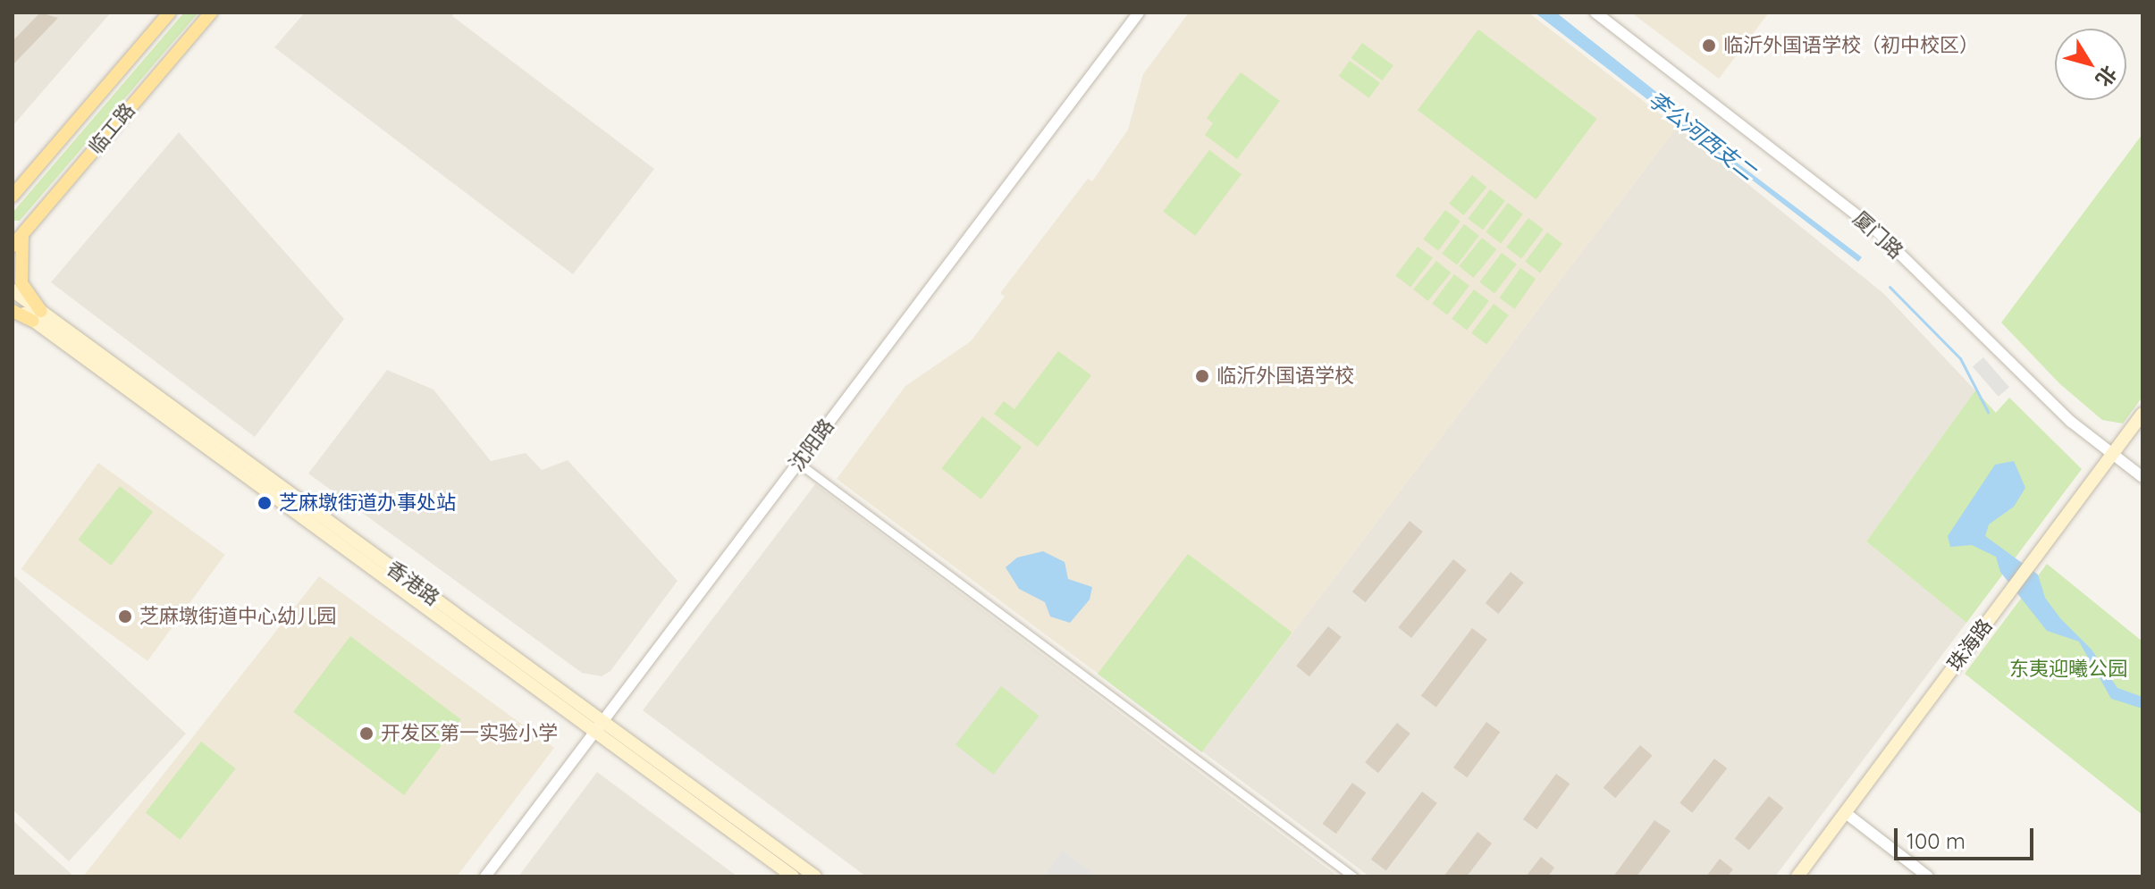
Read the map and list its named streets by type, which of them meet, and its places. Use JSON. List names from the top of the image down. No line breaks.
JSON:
{"streets":{"main road":["临工路","香港路","珠海路"],"street":["厦门路","沈阳路"]},"crossings":[["厦门路","珠海路"],["沈阳路","香港路"]],"water":["李公河西支二"],"parks":["东夷迎曦公园"],"places":["临沂外国语学校（初中校区）","临沂外国语学校","芝麻墩街道办事处站","芝麻墩街道中心幼儿园","开发区第一实验小学"],"scale_bar":"100 m","north":"bottom right"}
